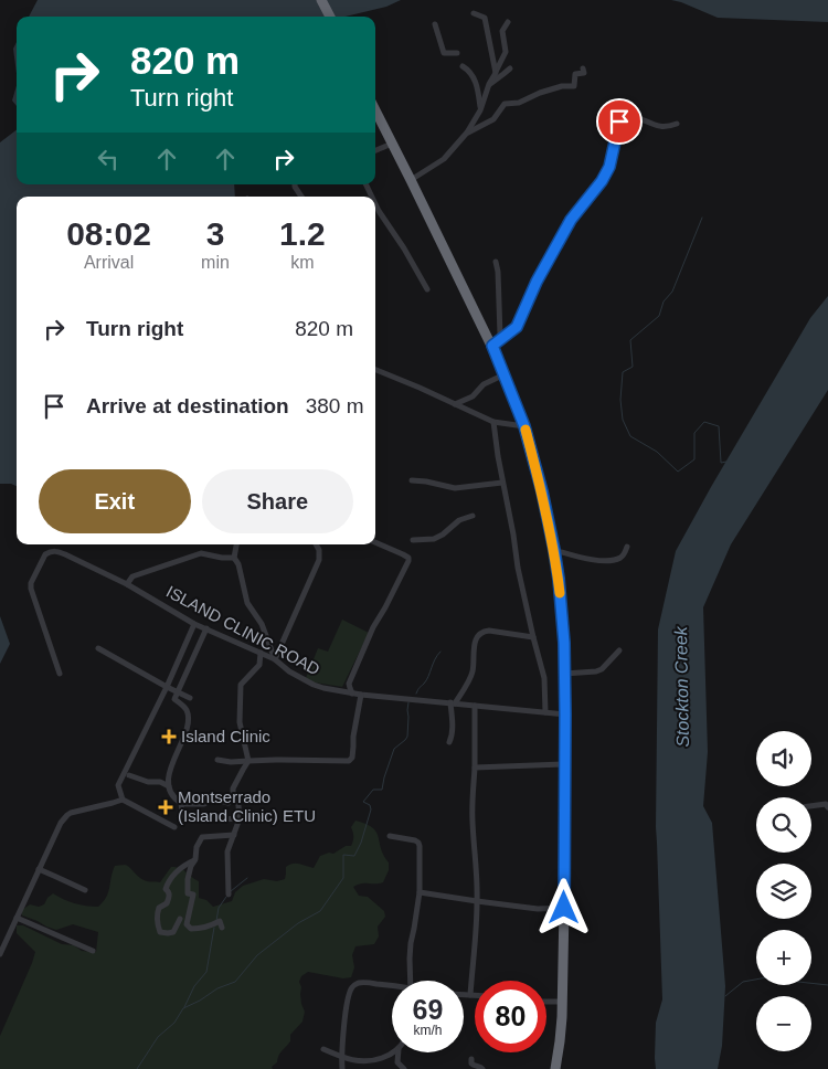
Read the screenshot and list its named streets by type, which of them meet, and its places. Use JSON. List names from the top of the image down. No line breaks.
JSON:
{"streets":{"street":["ISLAND CLINIC ROAD"]},"water":["Stockton Creek"],"places":{"health":["Island Clinic","Montserrado (Island Clinic) ETU"]},"page":{"turn":["820 m","Turn right"],"eta":["08:02","Arrival","3","min","1.2","km"],"list":[{"name":"Turn right","value":"820 m"},{"name":"Arrive at destination","value":"380 m"}],"buttons":["Exit","Share"],"map_buttons":["+","−"],"speed":"69 km/h","limit":"80"}}
